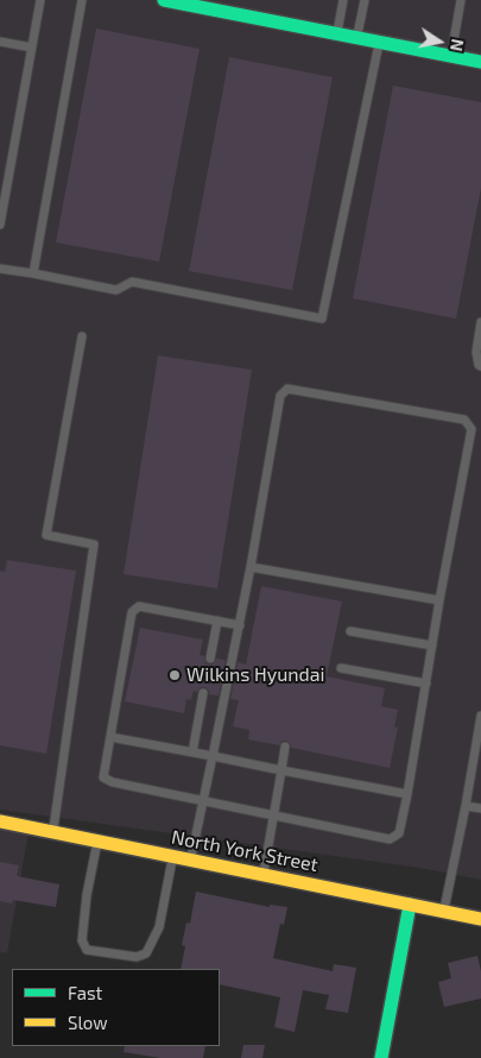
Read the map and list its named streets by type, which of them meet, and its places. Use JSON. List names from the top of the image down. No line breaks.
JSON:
{"streets":{"main road":["North York Street"]},"places":["Wilkins Hyundai"],"legend":["Fast","Slow"],"north":"right"}
